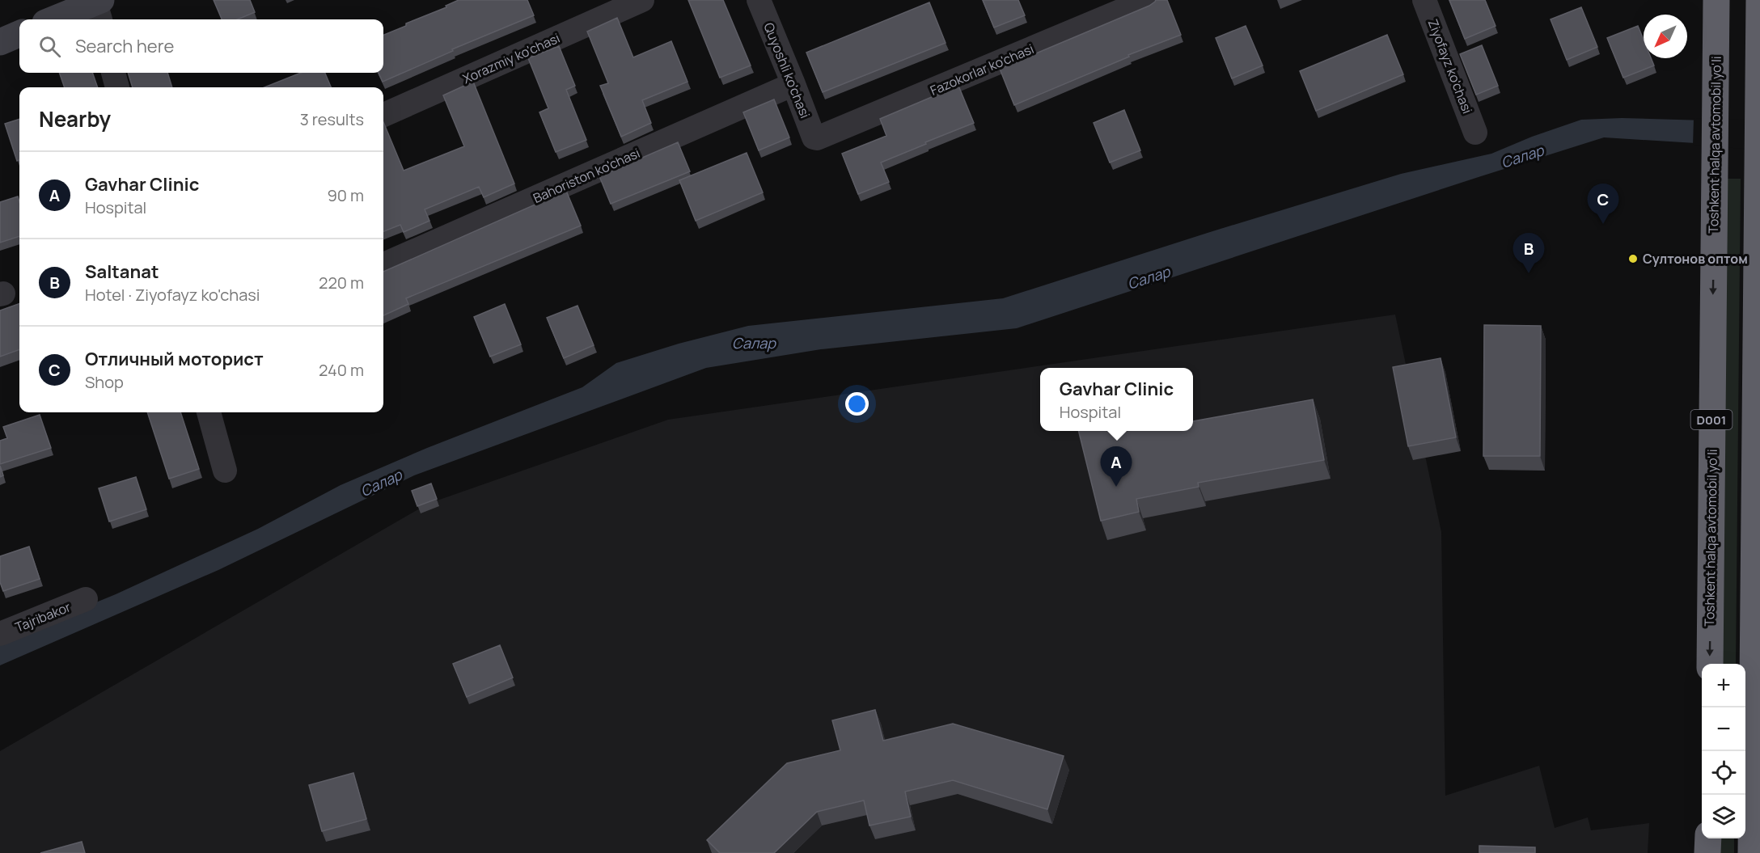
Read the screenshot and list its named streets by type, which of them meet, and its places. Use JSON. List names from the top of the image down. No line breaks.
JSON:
{"streets":{"highway":["Toshkent halqa avtomobil yo'li","D001"],"street":["Xorazmiy ko'chasi","Ziyofayz ko'chasi","Fazokorlar ko'chasi","Quyoshli ko'chasi","Bahoriston ko'chasi","Tajribakor"]},"crossings":[["Fazokorlar ko'chasi","Quyoshli ko'chasi"],["Quyoshli ko'chasi","Bahoriston ko'chasi"]],"water":["Салар"],"places":["Султонов оптом"],"north":"bottom left","page":{"search":"Search here","heading":["Nearby","3 results"],"list":[{"mark":"A","name":"Gavhar Clinic","note":"Hospital","value":"90 m"},{"mark":"B","name":"Saltanat","note":"Hotel · Ziyofayz ko'chasi","value":"220 m"},{"mark":"C","name":"Отличный моторист","note":"Shop","value":"240 m"}],"pins":["C","B","A"],"popup":["Gavhar Clinic","Hospital"],"map_buttons":["+","−"]}}
